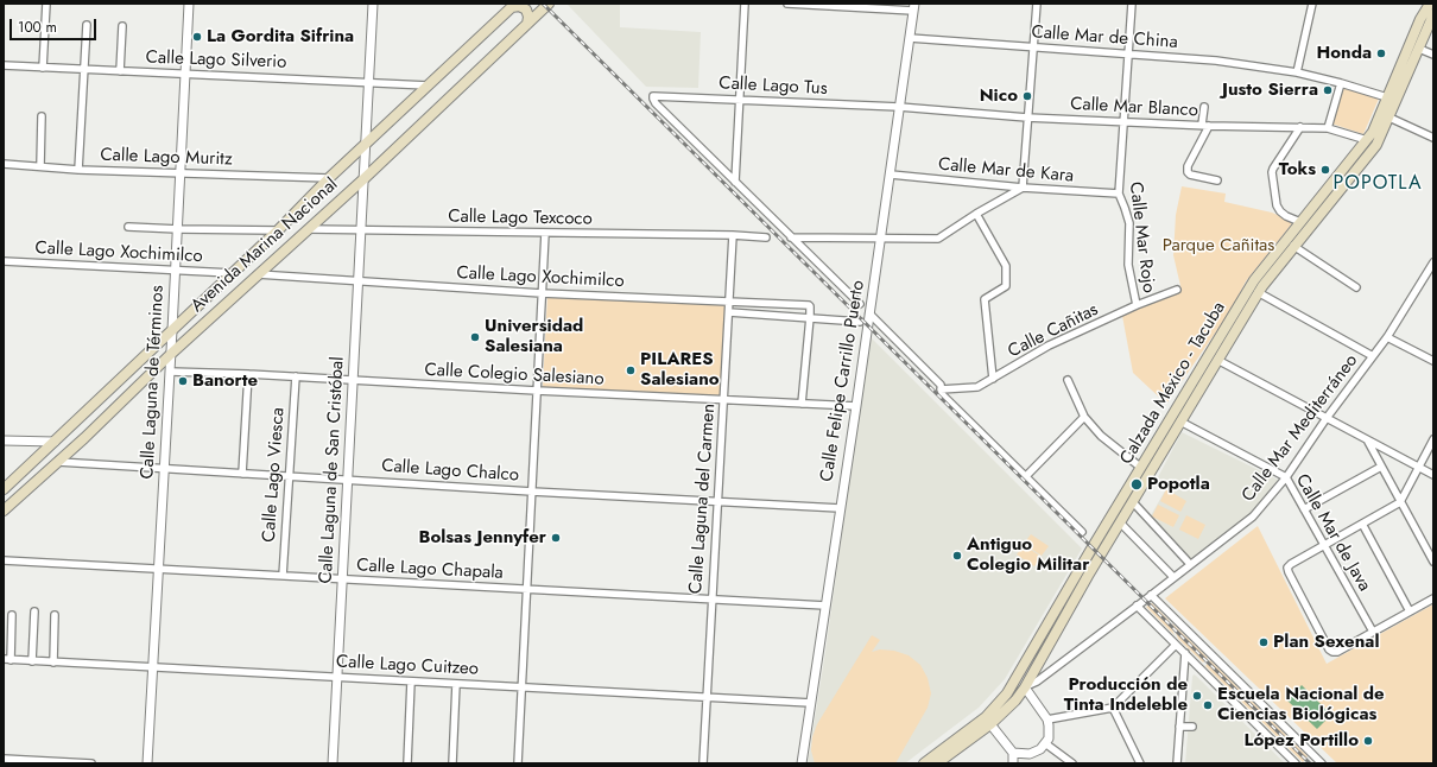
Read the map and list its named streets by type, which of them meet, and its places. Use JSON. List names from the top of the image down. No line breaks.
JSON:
{"streets":{"main road":["Avenida Marina Nacional","Calzada México - Tacuba"],"street":["Calle Mar de China","Calle Lago Silverio","Calle Lago Tus","Calle Mar Blanco","Calle Lago Muritz","Calle Mar de Kara","Calle Lago Texcoco","Calle Mar Rojo","Calle Lago Xochimilco","Calle Cañitas","Calle Colegio Salesiano","Calle Felipe Carrillo Puerto","Calle Laguna de Términos","Calle Mar Mediterráneo","Calle Laguna de San Cristóbal","Calle Lago Chalco","Calle Lago Viesca","Calle Laguna del Carmen","Calle Mar de Java","Calle Lago Chapala","Calle Lago Cuitzeo"]},"crossings":[["Calle Mar de China","Calle Mar Rojo"],["Calle Mar de China","Calle Felipe Carrillo Puerto"],["Calle Mar de China","Calzada México - Tacuba"],["Calle Lago Silverio","Avenida Marina Nacional"],["Calle Lago Silverio","Calle Laguna de Términos"],["Calle Lago Silverio","Calle Laguna de San Cristóbal"],["Calle Lago Tus","Calle Mar Blanco"],["Calle Lago Tus","Calle Felipe Carrillo Puerto"],["Calle Mar Blanco","Calle Mar Rojo"],["Calle Mar Blanco","Calle Felipe Carrillo Puerto"],["Calle Mar Blanco","Calzada México - Tacuba"],["Calle Lago Muritz","Avenida Marina Nacional"],["Calle Lago Muritz","Calle Laguna de Términos"],["Calle Mar de Kara","Calle Mar Rojo"],["Calle Mar de Kara","Calle Felipe Carrillo Puerto"],["Calle Lago Texcoco","Avenida Marina Nacional"],["Calle Lago Texcoco","Calle Laguna de San Cristóbal"],["Calle Lago Texcoco","Calle Laguna del Carmen"],["Calle Mar Rojo","Calle Cañitas"],["Avenida Marina Nacional","Calle Lago Xochimilco"],["Avenida Marina Nacional","Calle Laguna de Términos"],["Avenida Marina Nacional","Calle Laguna de San Cristóbal"],["Avenida Marina Nacional","Calle Lago Chalco"],["Calle Lago Xochimilco","Calle Laguna de Términos"],["Calle Lago Xochimilco","Calle Laguna de San Cristóbal"],["Calle Lago Xochimilco","Calle Laguna del Carmen"],["Calle Colegio Salesiano","Calle Felipe Carrillo Puerto"],["Calle Colegio Salesiano","Calle Laguna de Términos"],["Calle Colegio Salesiano","Calle Laguna de San Cristóbal"],["Calle Colegio Salesiano","Calle Lago Viesca"],["Calle Colegio Salesiano","Calle Laguna del Carmen"],["Calle Felipe Carrillo Puerto","Calle Lago Chalco"],["Calle Felipe Carrillo Puerto","Calle Lago Chapala"],["Calle Felipe Carrillo Puerto","Calle Lago Cuitzeo"],["Calle Laguna de Términos","Calle Lago Chalco"],["Calle Laguna de Términos","Calle Lago Chapala"],["Calle Laguna de Términos","Calle Lago Cuitzeo"],["Calzada México - Tacuba","Calle Mar Mediterráneo"],["Calzada México - Tacuba","Calle Mar de Java"],["Calle Mar Mediterráneo","Calle Mar de Java"],["Calle Laguna de San Cristóbal","Calle Lago Chalco"],["Calle Laguna de San Cristóbal","Calle Lago Chapala"],["Calle Laguna de San Cristóbal","Calle Lago Cuitzeo"],["Calle Lago Chalco","Calle Lago Viesca"],["Calle Lago Chalco","Calle Laguna del Carmen"],["Calle Lago Viesca","Calle Lago Chapala"],["Calle Laguna del Carmen","Calle Lago Chapala"],["Calle Laguna del Carmen","Calle Lago Cuitzeo"]],"districts":["POPOTLA"],"parks":["Parque Cañitas"],"places":["La Gordita Sifrina","Honda","Justo Sierra","Nico","Toks","Universidad Salesiana","PILARES Salesiano","Banorte","Popotla","Bolsas Jennyfer","Antiguo Colegio Militar","Plan Sexenal","Producción de Tinta Indeleble","Escuela Nacional de Ciencias Biológicas","López Portillo"],"scale_bar":"100 m"}
